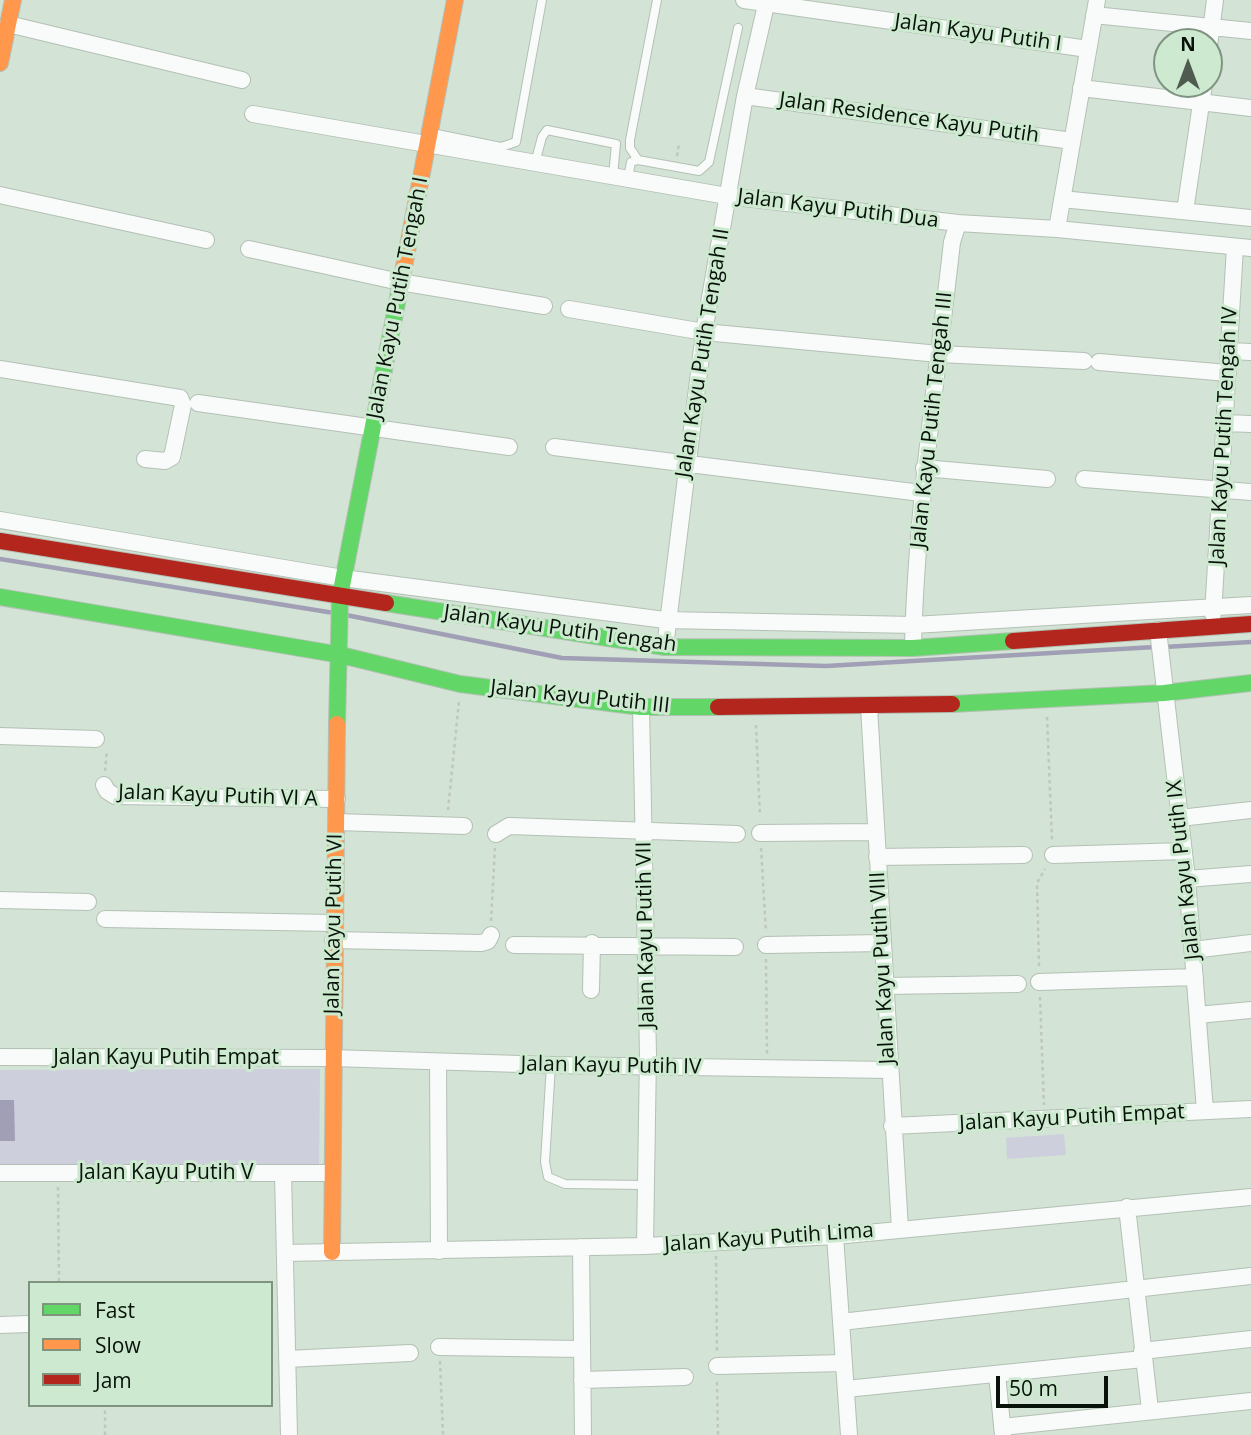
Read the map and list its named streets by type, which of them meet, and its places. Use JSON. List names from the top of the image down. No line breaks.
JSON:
{"streets":{"street":["Jalan Kayu Putih I","Jalan Residence Kayu Putih","Jalan Kayu Putih Dua","Jalan Kayu Putih Tengah I","Jalan Kayu Putih Tengah II","Jalan Kayu Putih Tengah III","Jalan Kayu Putih Tengah IV","Jalan Kayu Putih Tengah","Jalan Kayu Putih III","Jalan Kayu Putih VI A","Jalan Kayu Putih IX","Jalan Kayu Putih VI","Jalan Kayu Putih VII","Jalan Kayu Putih VIII","Jalan Kayu Putih Empat","Jalan Kayu Putih IV","Jalan Kayu Putih V","Jalan Kayu Putih Lima"]},"crossings":[["Jalan Kayu Putih I","Jalan Kayu Putih Tengah II"],["Jalan Residence Kayu Putih","Jalan Kayu Putih Tengah II"],["Jalan Kayu Putih Dua","Jalan Kayu Putih Tengah I"],["Jalan Kayu Putih Dua","Jalan Kayu Putih Tengah II"],["Jalan Kayu Putih Dua","Jalan Kayu Putih Tengah III"],["Jalan Kayu Putih Dua","Jalan Kayu Putih Tengah IV"],["Jalan Kayu Putih Tengah I","Jalan Kayu Putih Tengah"],["Jalan Kayu Putih Tengah I","Jalan Kayu Putih VI"],["Jalan Kayu Putih Tengah II","Jalan Kayu Putih Tengah"],["Jalan Kayu Putih Tengah III","Jalan Kayu Putih Tengah"],["Jalan Kayu Putih Tengah IV","Jalan Kayu Putih Tengah"],["Jalan Kayu Putih Tengah","Jalan Kayu Putih IX"],["Jalan Kayu Putih Tengah","Jalan Kayu Putih VI"],["Jalan Kayu Putih III","Jalan Kayu Putih IX"],["Jalan Kayu Putih III","Jalan Kayu Putih VI"],["Jalan Kayu Putih III","Jalan Kayu Putih VII"],["Jalan Kayu Putih III","Jalan Kayu Putih VIII"],["Jalan Kayu Putih VI A","Jalan Kayu Putih VI"],["Jalan Kayu Putih IX","Jalan Kayu Putih Empat"],["Jalan Kayu Putih VI","Jalan Kayu Putih Empat"],["Jalan Kayu Putih VI","Jalan Kayu Putih IV"],["Jalan Kayu Putih VI","Jalan Kayu Putih V"],["Jalan Kayu Putih VI","Jalan Kayu Putih Lima"],["Jalan Kayu Putih VII","Jalan Kayu Putih IV"],["Jalan Kayu Putih VII","Jalan Kayu Putih Lima"],["Jalan Kayu Putih VIII","Jalan Kayu Putih Empat"],["Jalan Kayu Putih VIII","Jalan Kayu Putih IV"],["Jalan Kayu Putih VIII","Jalan Kayu Putih Lima"],["Jalan Kayu Putih Empat","Jalan Kayu Putih IV"]],"legend":["Fast","Slow","Jam"],"scale_bar":"50 m","north":"top"}
